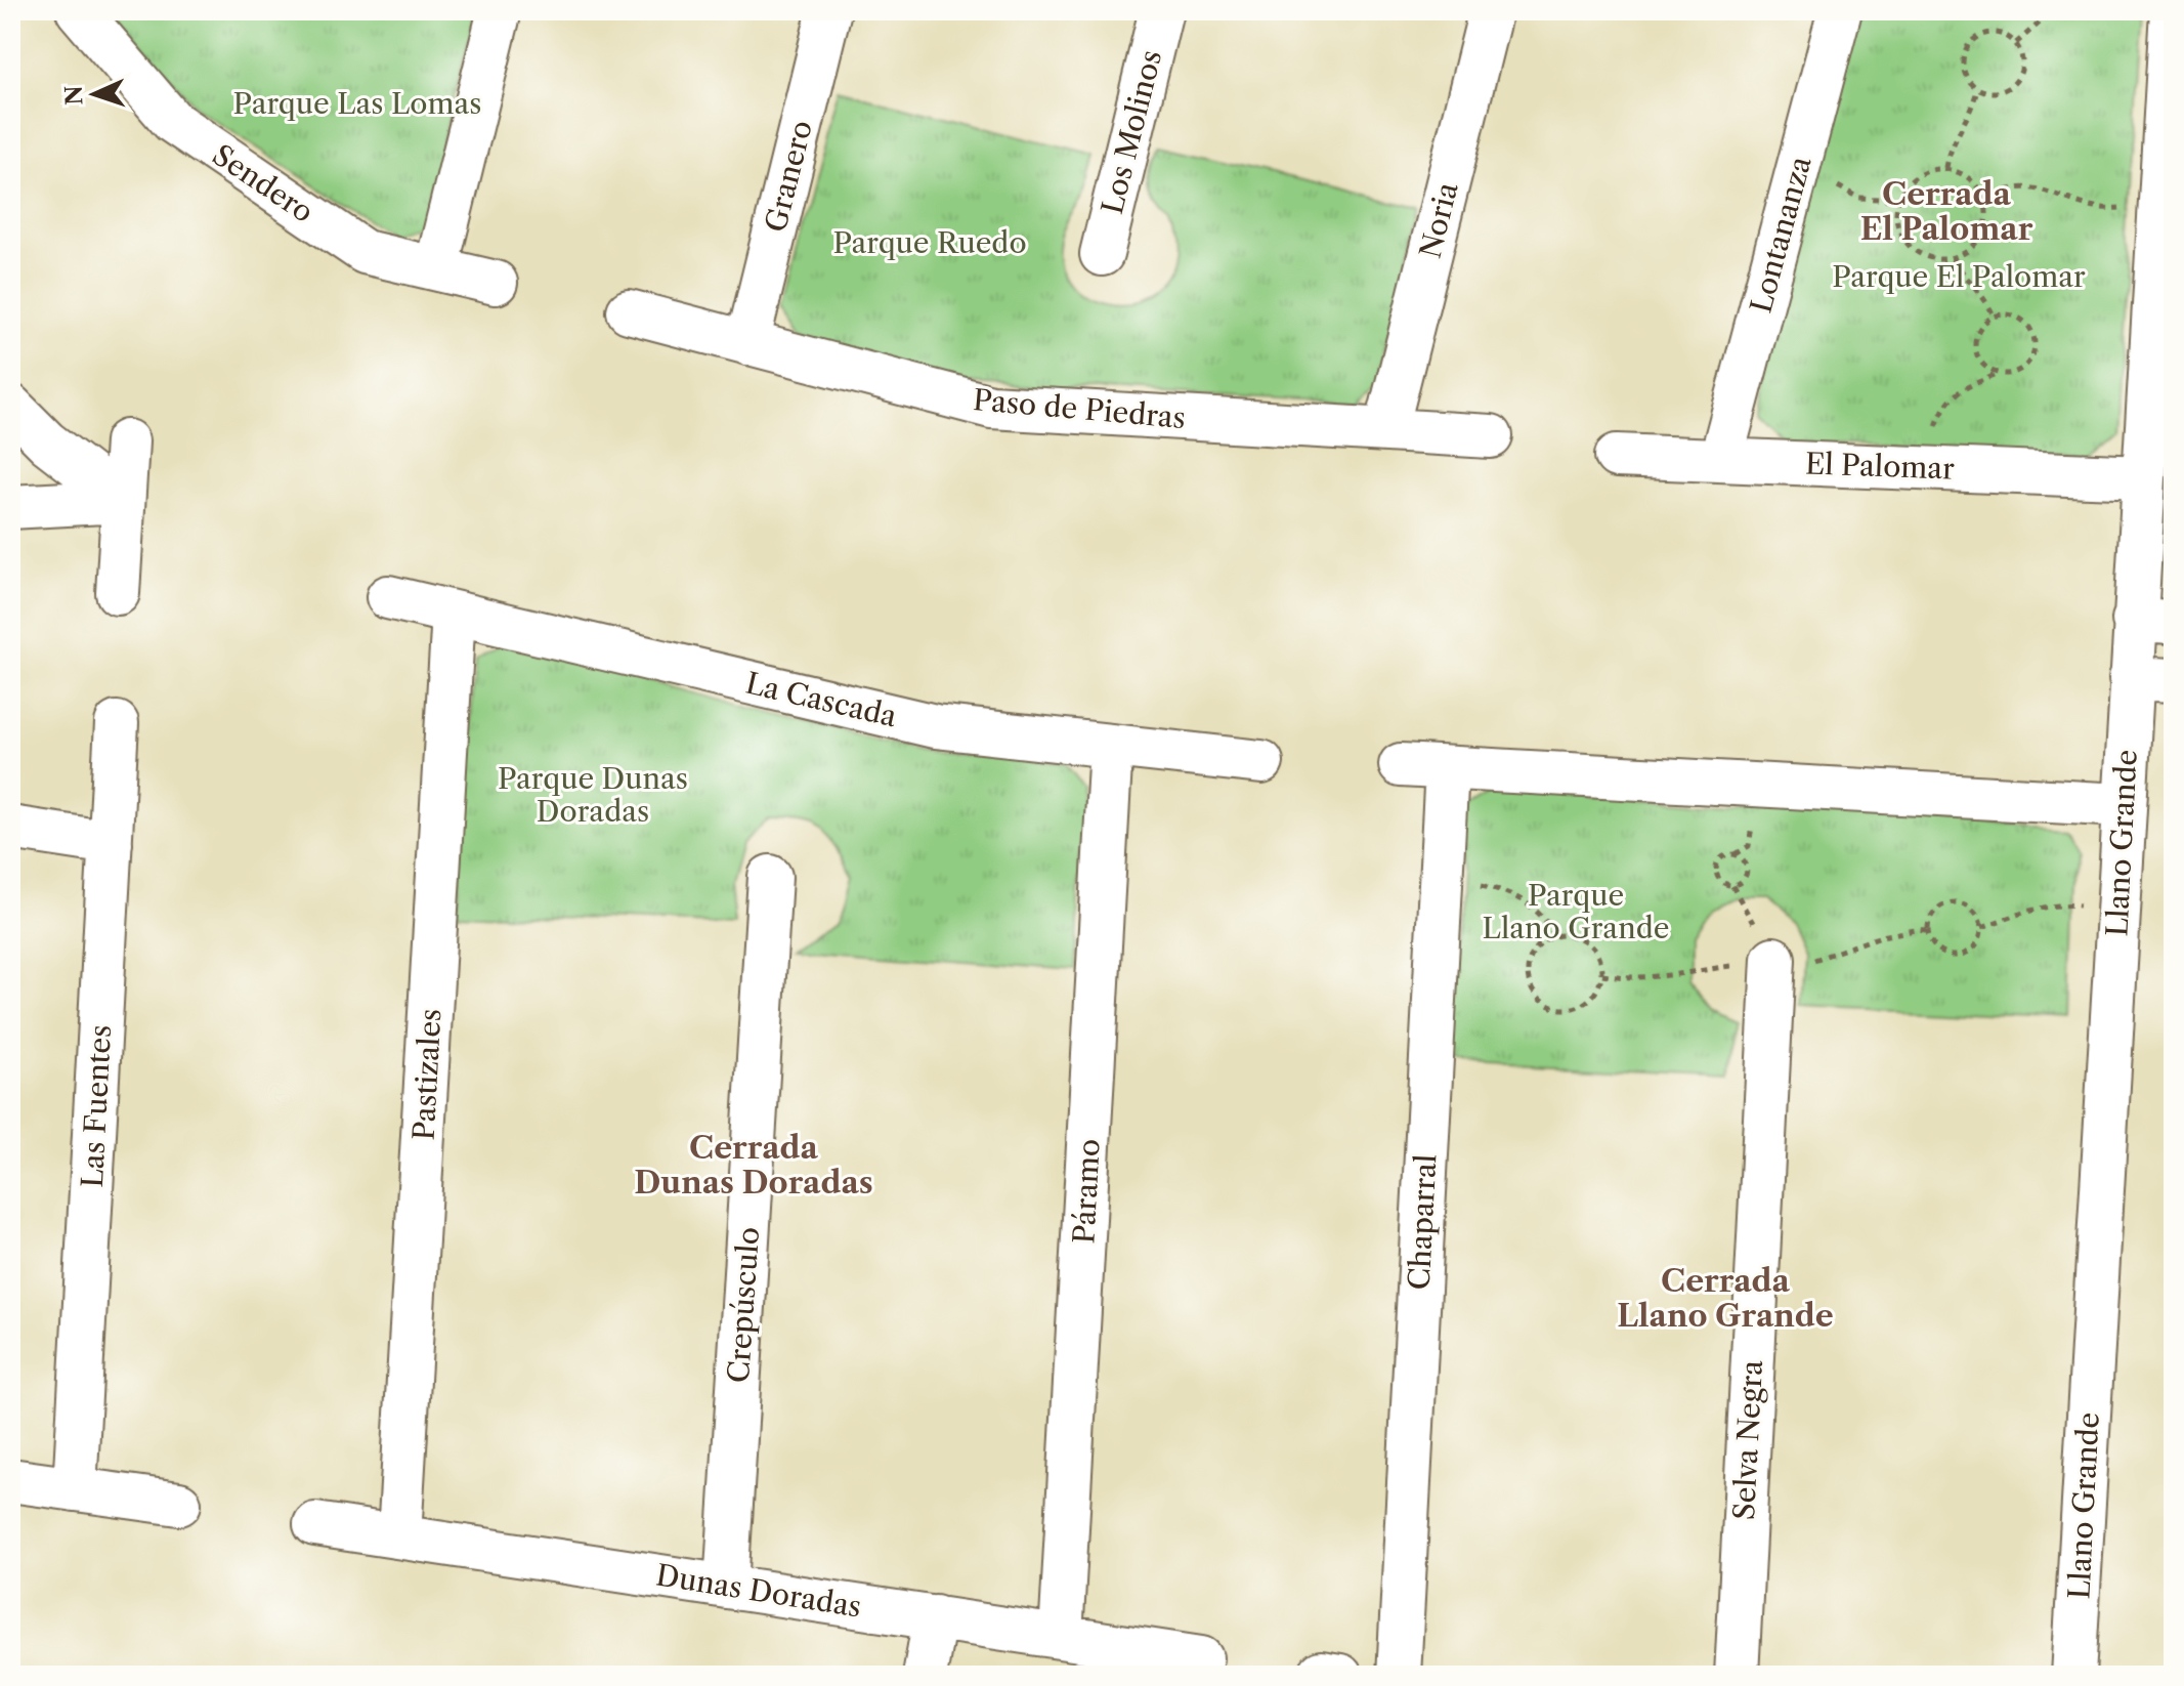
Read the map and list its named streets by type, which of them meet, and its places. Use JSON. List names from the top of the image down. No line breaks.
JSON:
{"streets":{"street":["Los Molinos","Granero","Sendero","Noria","Lontananza","Paso de Piedras","El Palomar","La Cascada","Llano Grande","Pastizales","Las Fuentes","Páramo","Chaparral","Crepúsculo","Selva Negra","Dunas Doradas"]},"crossings":[["Granero","Paso de Piedras"],["Noria","Paso de Piedras"],["Lontananza","El Palomar"],["El Palomar","Llano Grande"],["La Cascada","Pastizales"],["La Cascada","Páramo"],["Pastizales","Dunas Doradas"],["Páramo","Dunas Doradas"],["Crepúsculo","Dunas Doradas"]],"districts":["Cerrada El Palomar","Cerrada Dunas Doradas","Cerrada Llano Grande"],"parks":["Parque Las Lomas","Parque Ruedo","Parque El Palomar","Parque Dunas Doradas","Parque Llano Grande"],"north":"left"}
